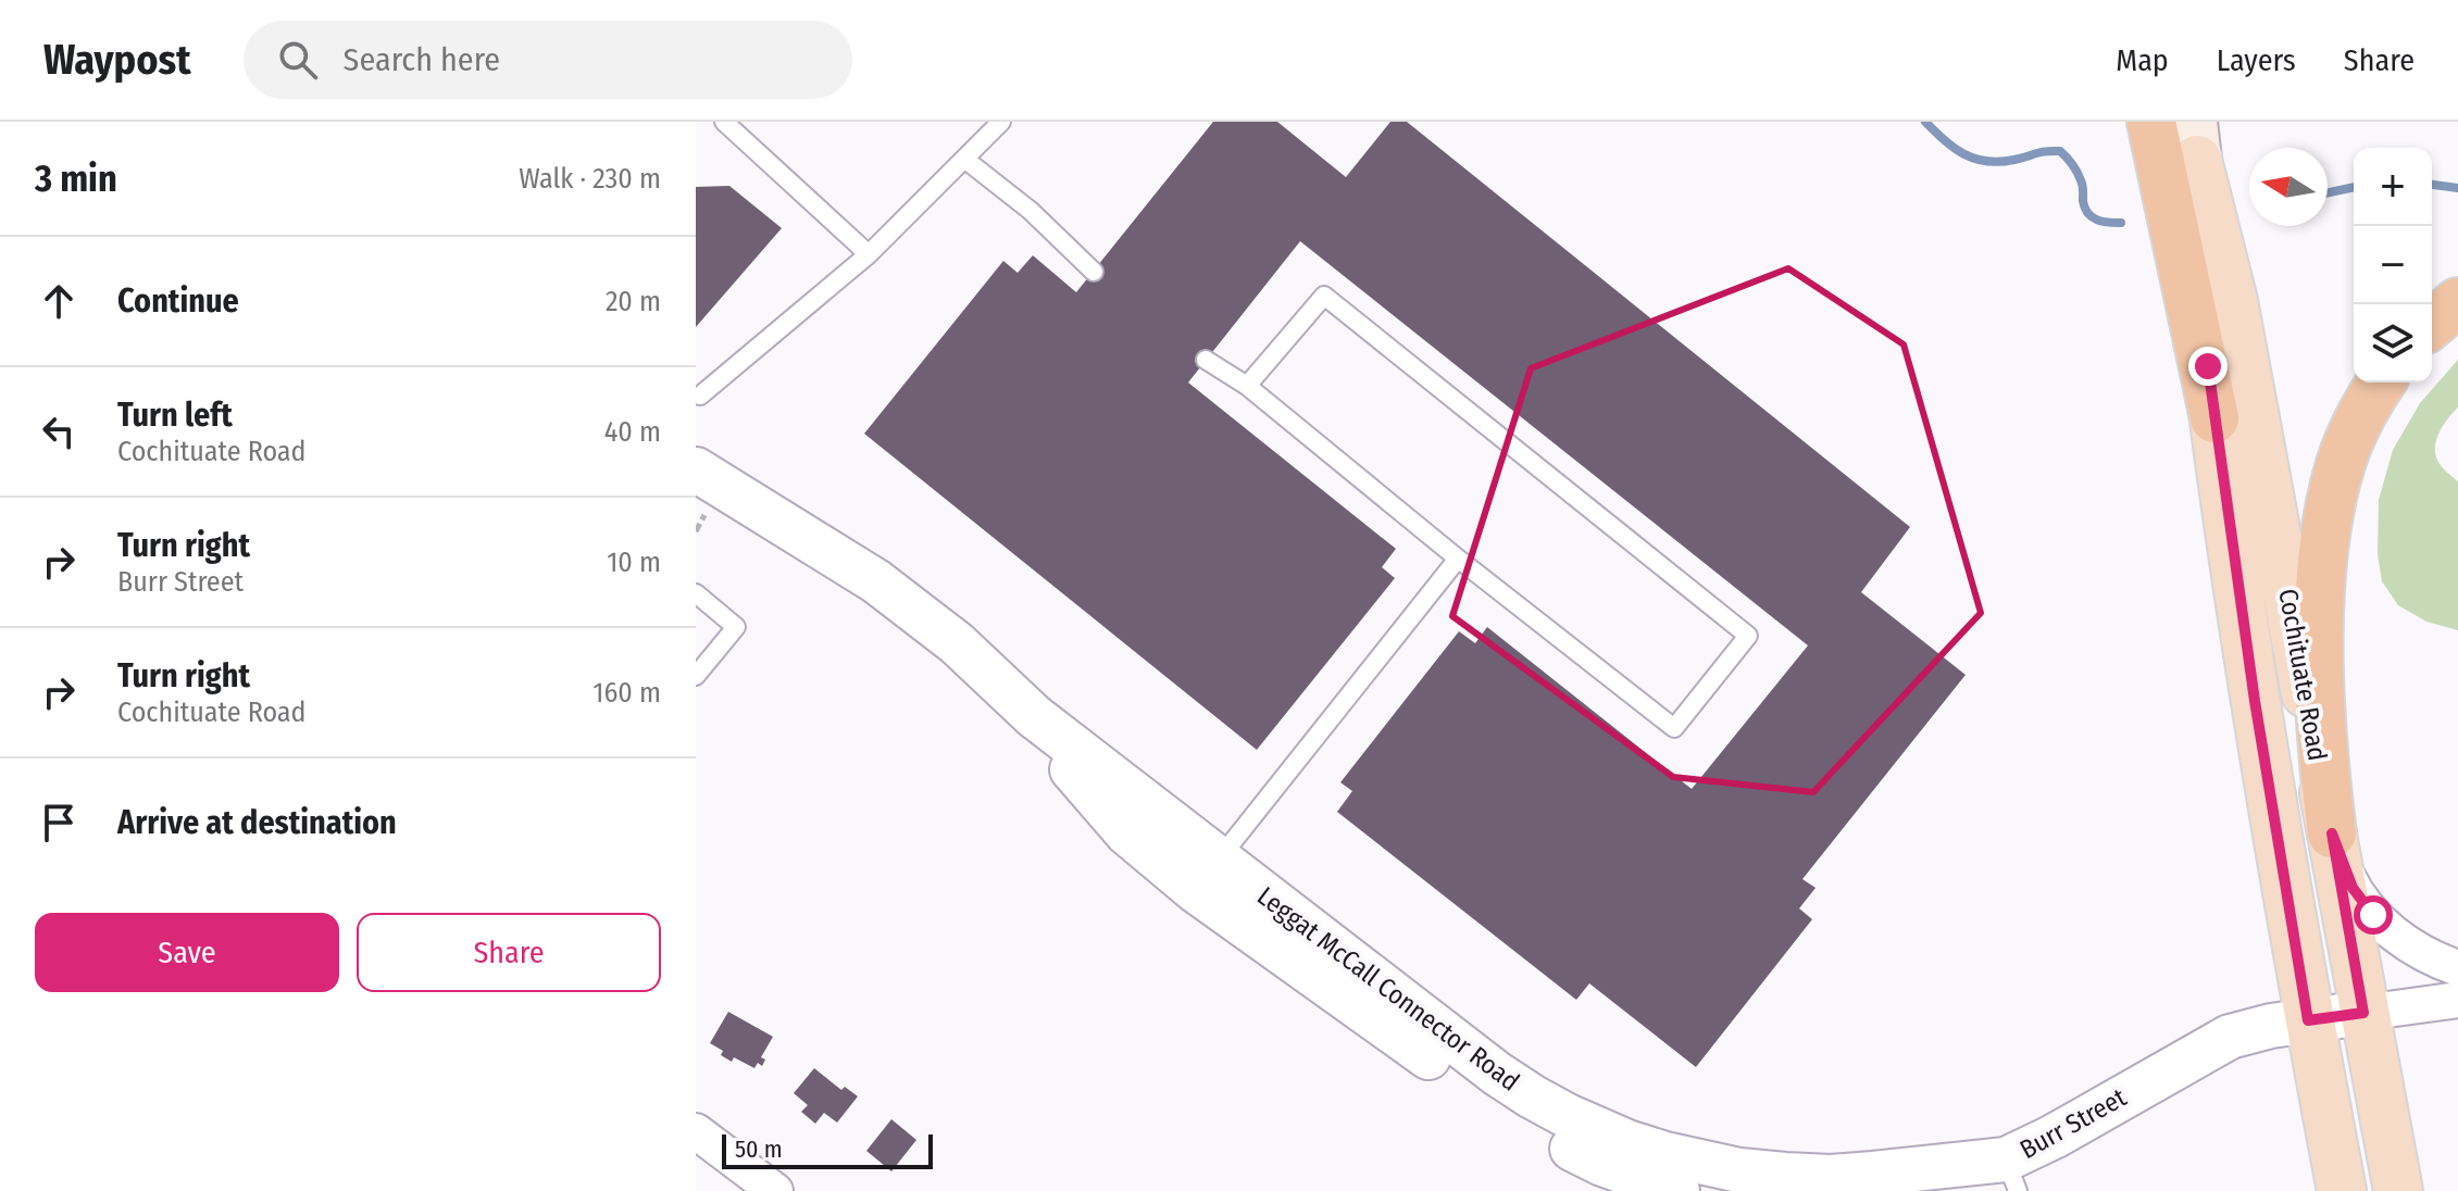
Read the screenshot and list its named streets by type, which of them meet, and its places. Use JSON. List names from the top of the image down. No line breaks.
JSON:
{"streets":{"main road":["Cochituate Road"],"street":["Leggat McCall Connector Road","Burr Street"]},"crossings":[["Cochituate Road","Burr Street"],["Leggat McCall Connector Road","Burr Street"]],"scale_bar":"50 m","north":"left","page":{"header":"Waypost","search":"Search here","nav":["Map","Layers","Share"],"heading":["3 min","Walk · 230 m"],"map_buttons":["+","−"],"list":[["Continue","20 m"],["Turn left","Cochituate Road","40 m"],["Turn right","Burr Street","10 m"],["Turn right","Cochituate Road","160 m"],"Arrive at destination"],"buttons":["Save","Share"],"scale":"50 m"}}
